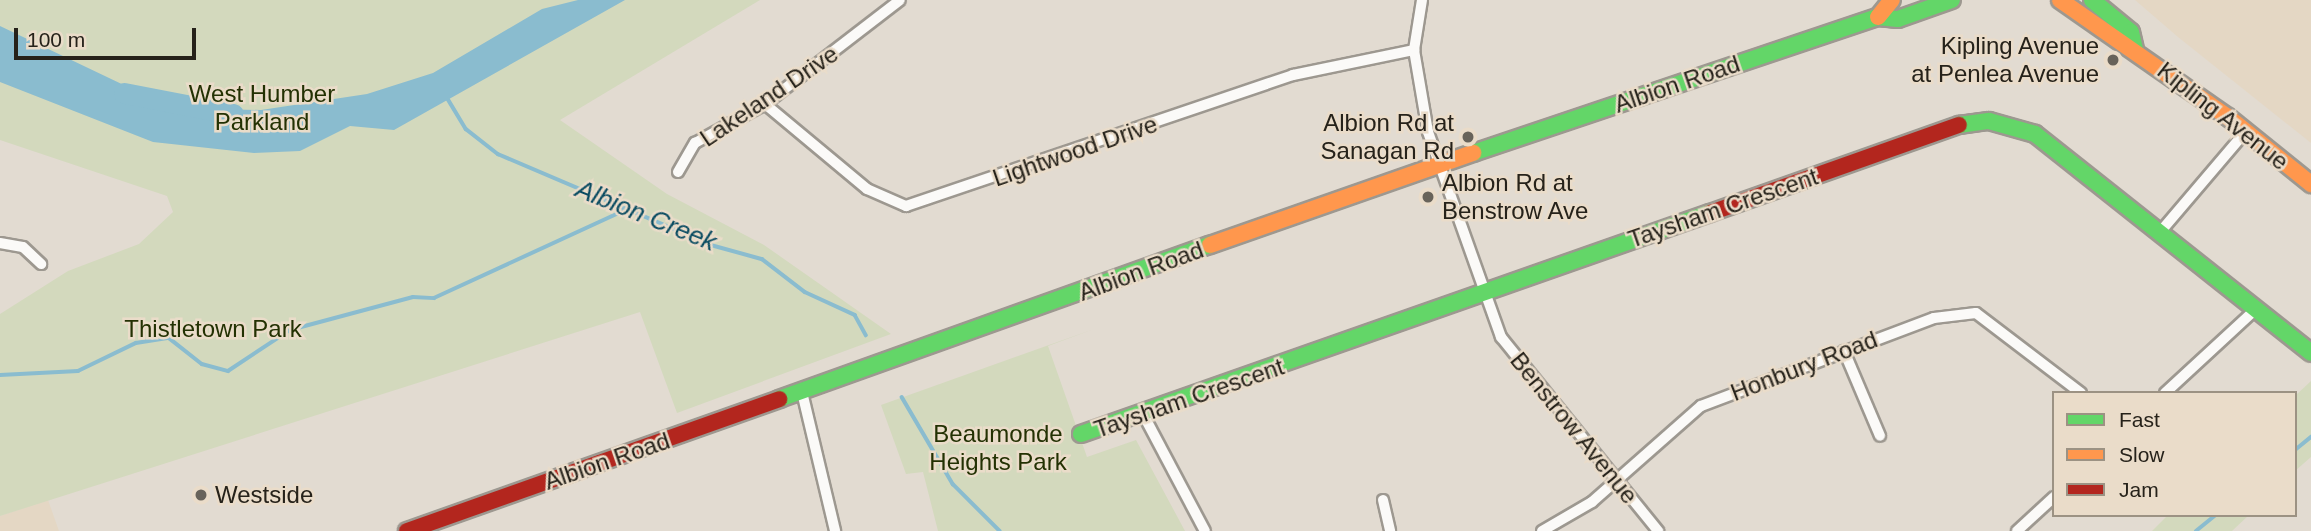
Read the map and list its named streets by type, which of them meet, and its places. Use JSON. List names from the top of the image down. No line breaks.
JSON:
{"streets":{"main road":["Albion Road","Kipling Avenue","Taysham Crescent"],"street":["Lakeland Drive","Lightwood Drive","Honbury Road","Benstrow Avenue"]},"crossings":[["Albion Road","Benstrow Avenue"],["Lakeland Drive","Lightwood Drive"],["Lightwood Drive","Benstrow Avenue"],["Taysham Crescent","Benstrow Avenue"],["Honbury Road","Benstrow Avenue"]],"water":["Albion Creek"],"parks":["West Humber Parkland","Thistletown Park","Beaumonde Heights Park"],"places":["Kipling Avenue at Penlea Avenue","Albion Rd at Sanagan Rd","Albion Rd at Benstrow Ave","Westside"],"legend":["Fast","Slow","Jam"],"scale_bar":"100 m"}
